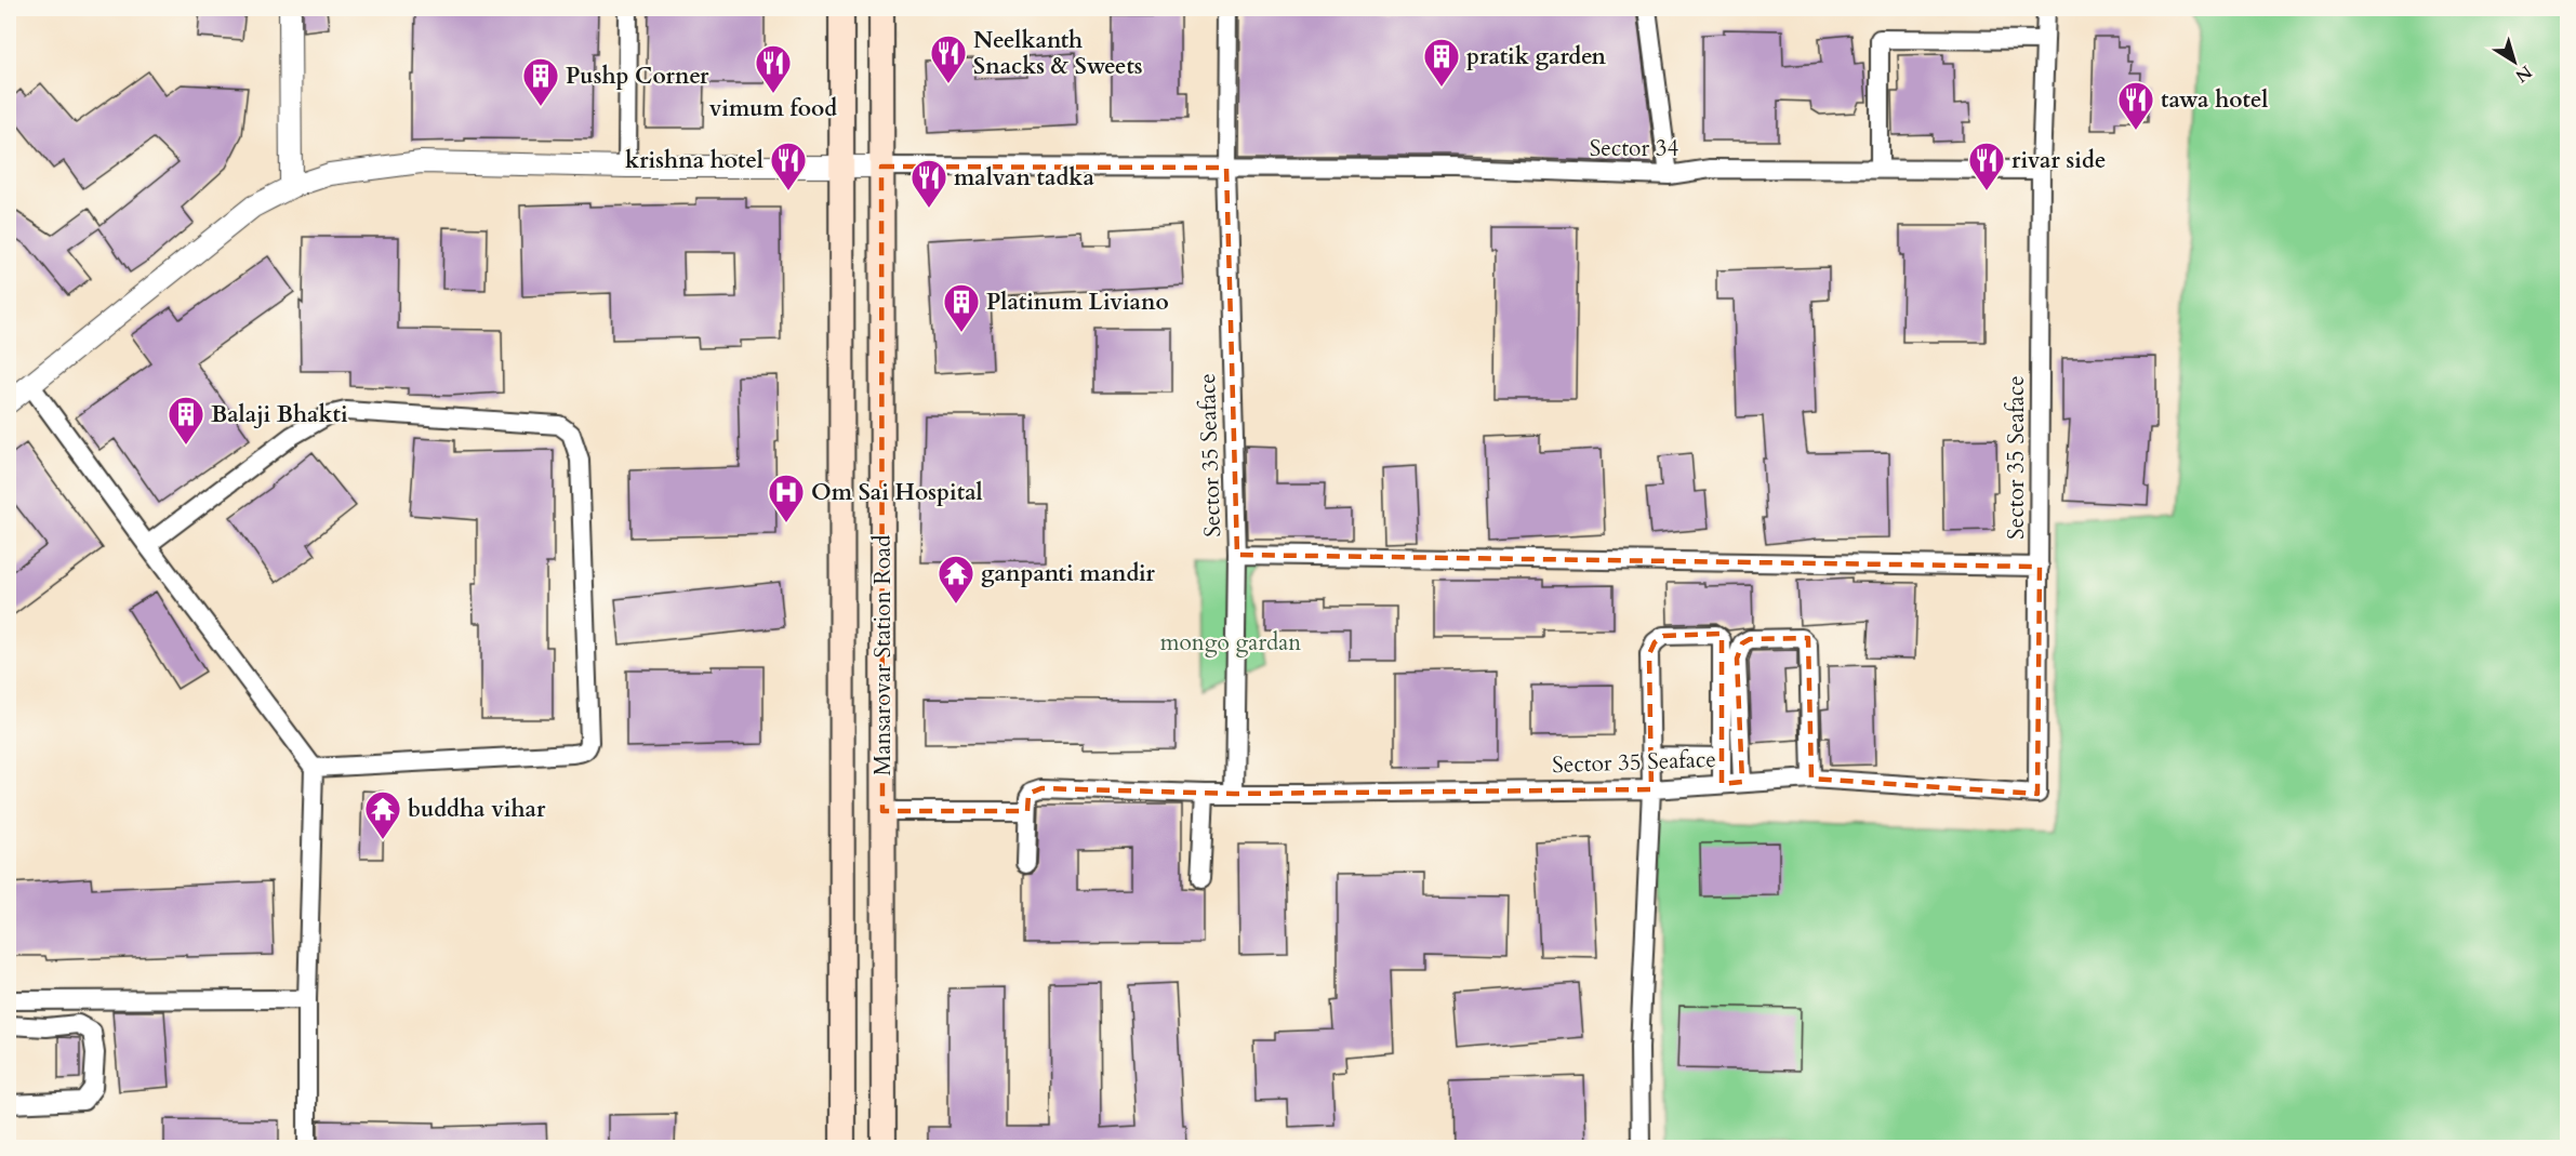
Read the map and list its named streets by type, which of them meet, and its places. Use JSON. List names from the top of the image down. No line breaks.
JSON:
{"streets":{"main road":["Mansarovar Station Road"],"street":["Sector 34","Sector 35 Seaface"]},"crossings":[["Sector 34","Sector 35 Seaface"],["Sector 34","Mansarovar Station Road"]],"parks":["mongo gardan"],"places":{"restaurant":["Neelkanth Snacks & Sweets","vimum food","tawa hotel","krishna hotel","rivar side","malvan tadka"],"building":["pratik garden","Pushp Corner","Platinum Liviano","Balaji Bhakti"],"hospital":["Om Sai Hospital"],"temple":["ganpanti mandir","buddha vihar"]},"north":"bottom right"}
